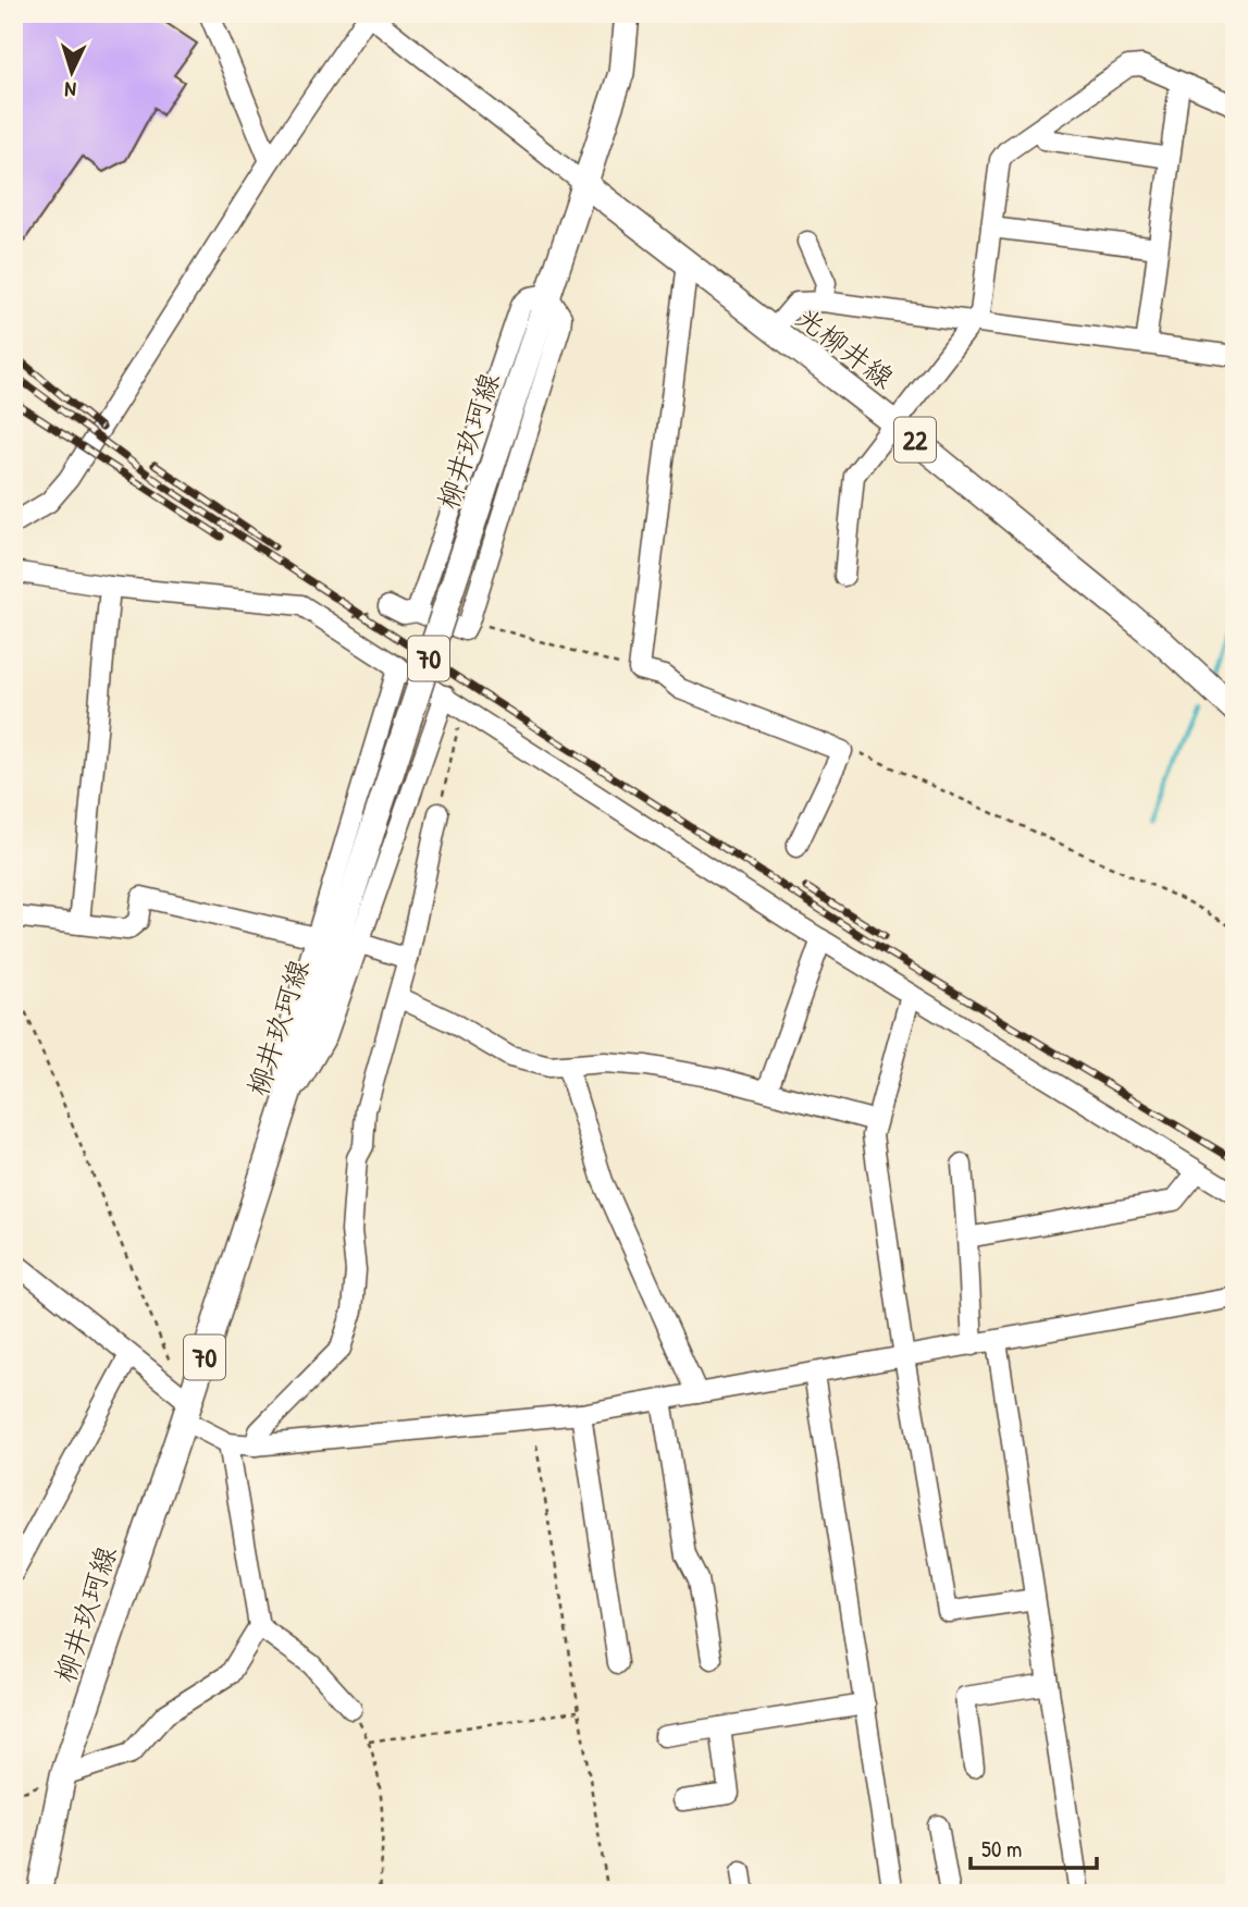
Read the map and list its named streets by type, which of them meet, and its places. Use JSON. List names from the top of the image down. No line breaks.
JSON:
{"streets":{"main road":["光柳井線","22","柳井玖珂線","70"]},"crossings":[["光柳井線","柳井玖珂線"]],"scale_bar":"50 m","north":"bottom"}
